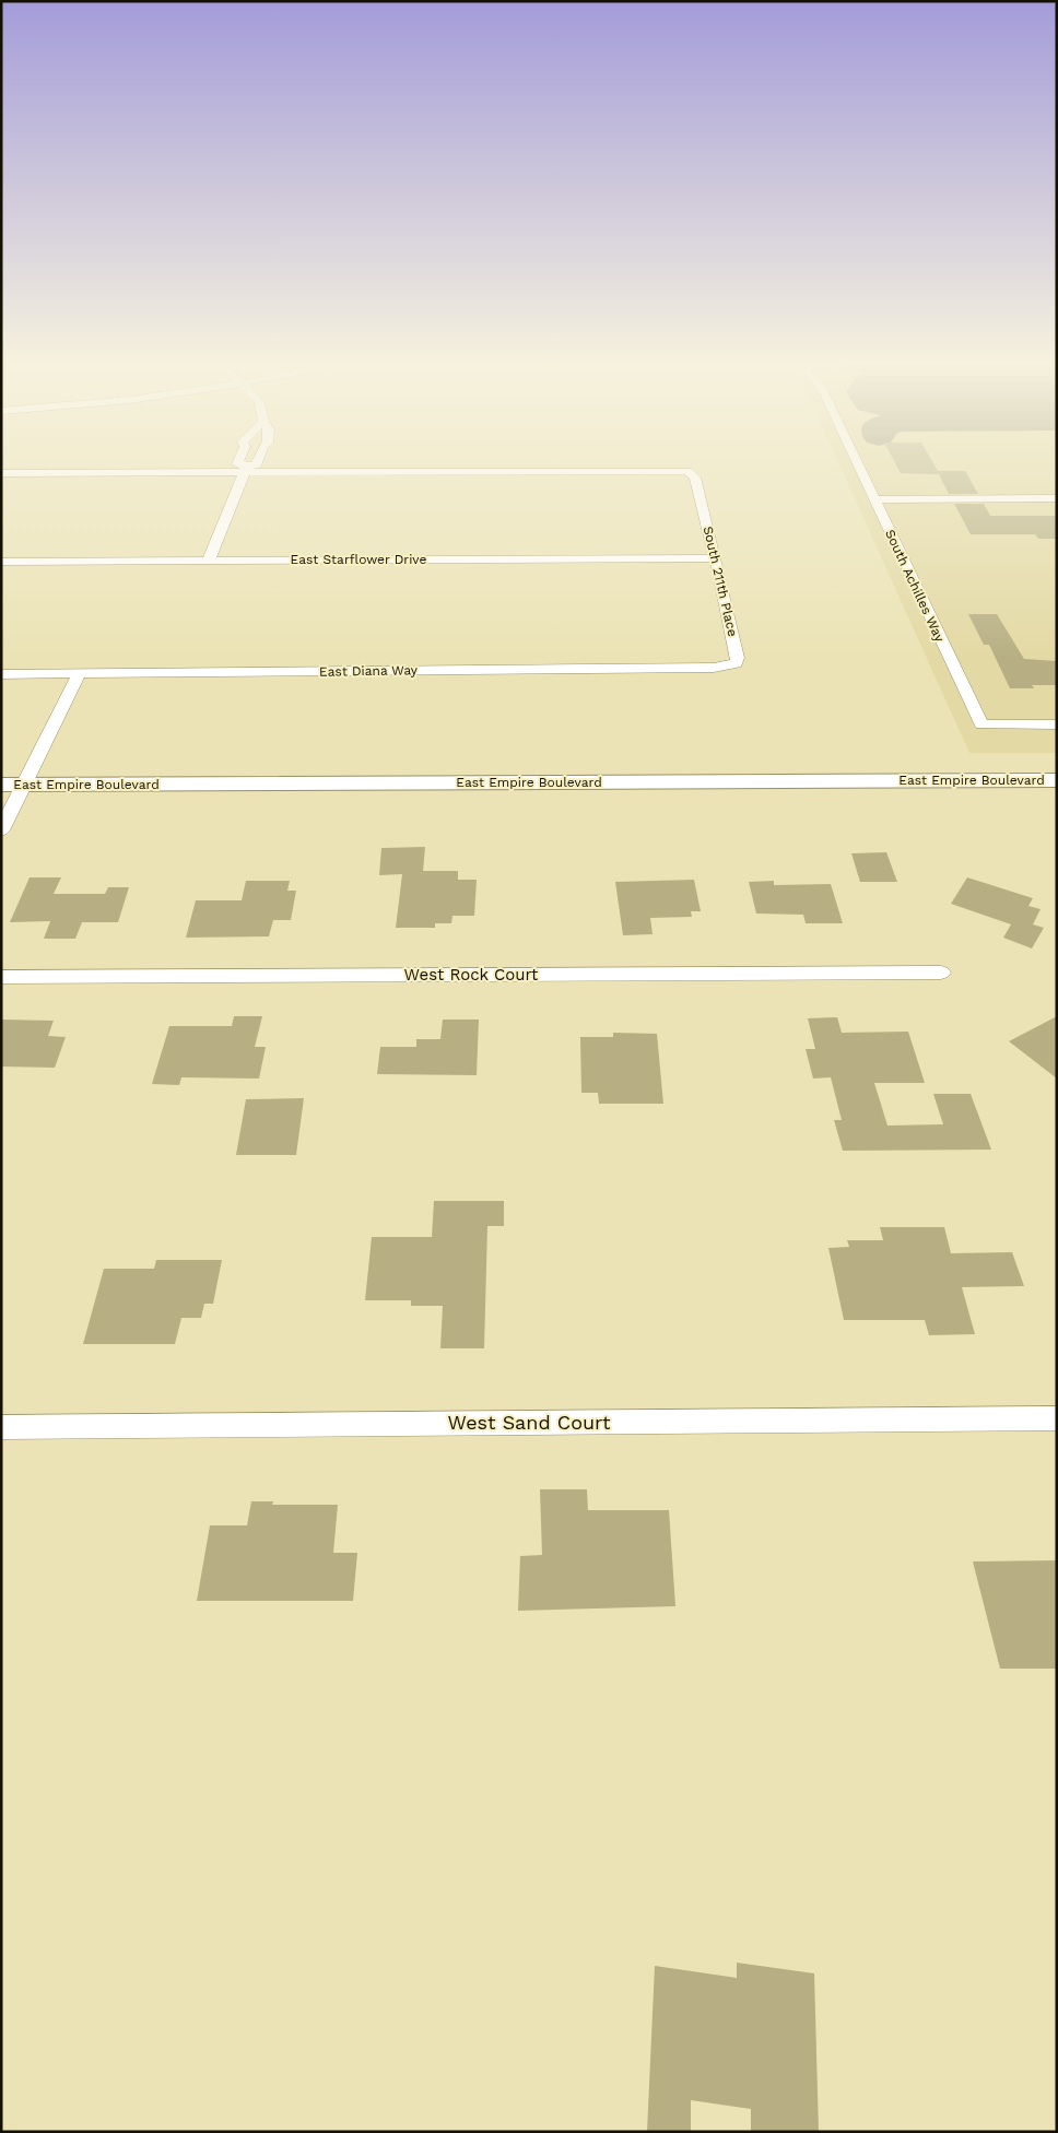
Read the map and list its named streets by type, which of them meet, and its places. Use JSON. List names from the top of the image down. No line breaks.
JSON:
{"streets":{"street":["East Starflower Drive","South 211th Place","South Achilles Way","East Diana Way","East Empire Boulevard","West Rock Court","West Sand Court"]},"crossings":[["East Starflower Drive","South 211th Place"],["South 211th Place","East Diana Way"]]}
